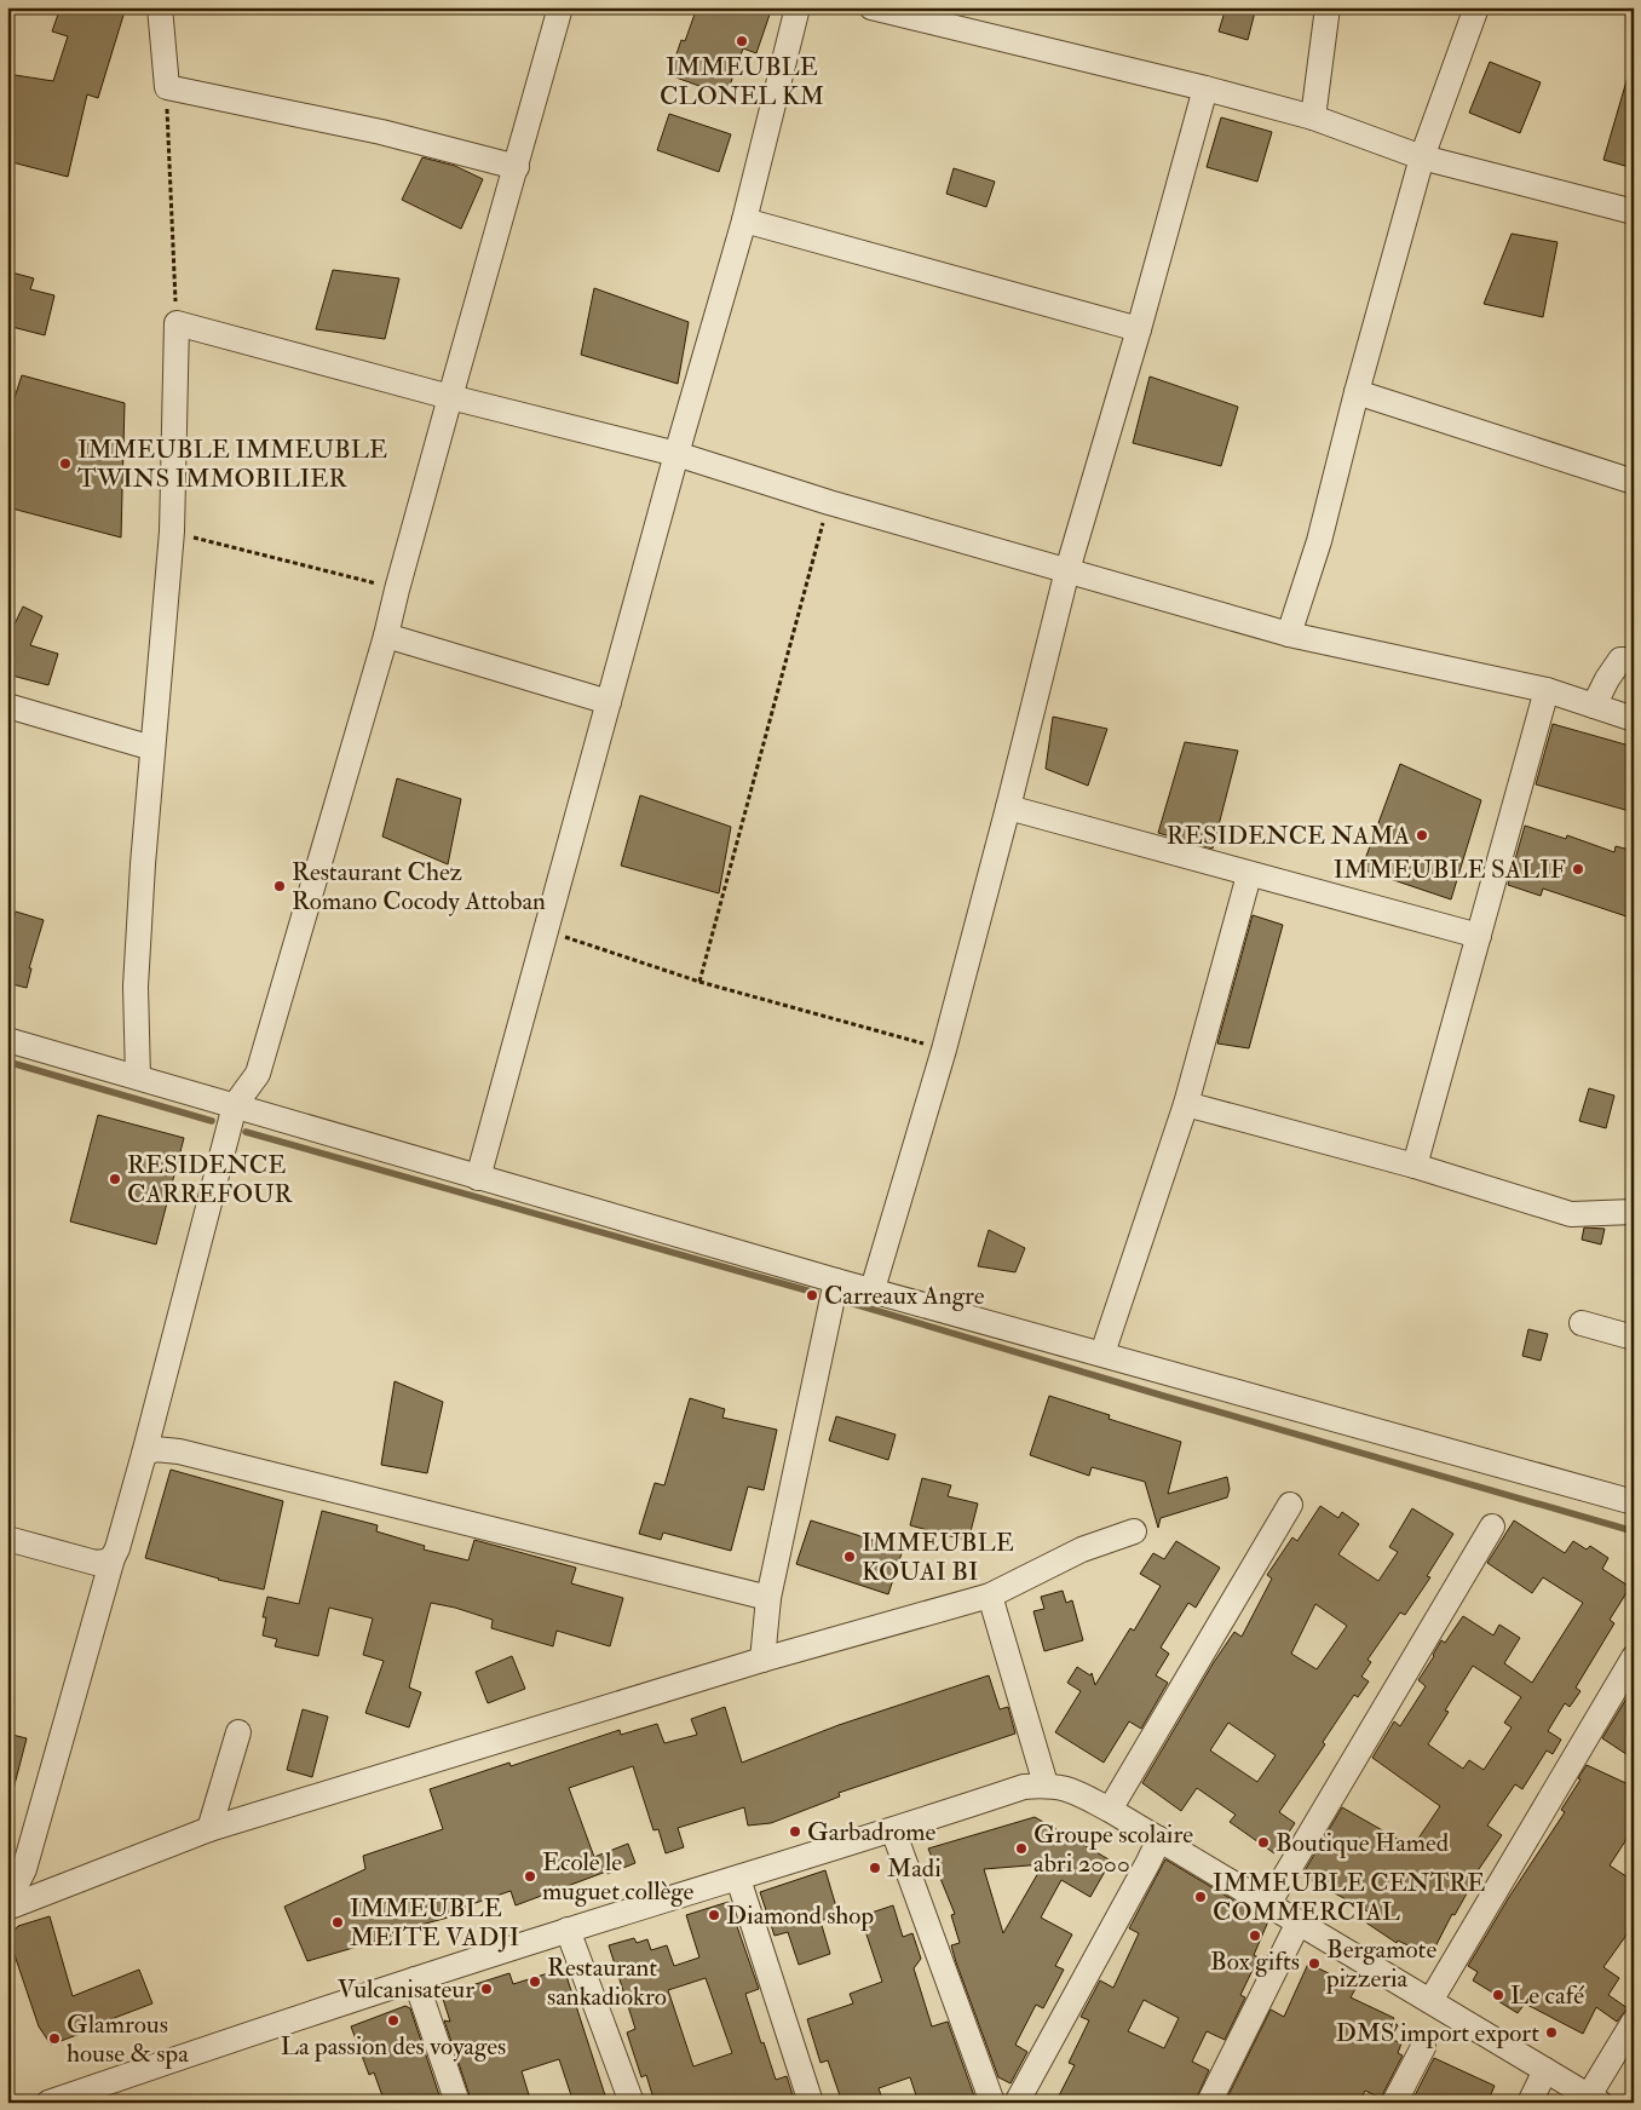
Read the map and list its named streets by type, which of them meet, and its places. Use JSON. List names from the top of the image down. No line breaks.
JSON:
{"places":["IMMEUBLE CLONEL KM","IMMEUBLE IMMEUBLE TWINS IMMOBILIER","RESIDENCE NAMA","IMMEUBLE SALIF","Restaurant Chez Romano Cocody Attoban","RESIDENCE CARREFOUR","Carreaux Angre","IMMEUBLE KOUAI BI","Garbadrome","Boutique Hamed","Groupe scolaire abri 2000","Madi","Ecole le muguet collège","IMMEUBLE CENTRE COMMERCIAL","Diamond shop","IMMEUBLE MEITE VADJI","Box gifts","Bergamote pizzeria","Restaurant sankadiokro","Vulcanisateur","Le café","La passion des voyages","DMS import export","Glamrous house & spa"]}
